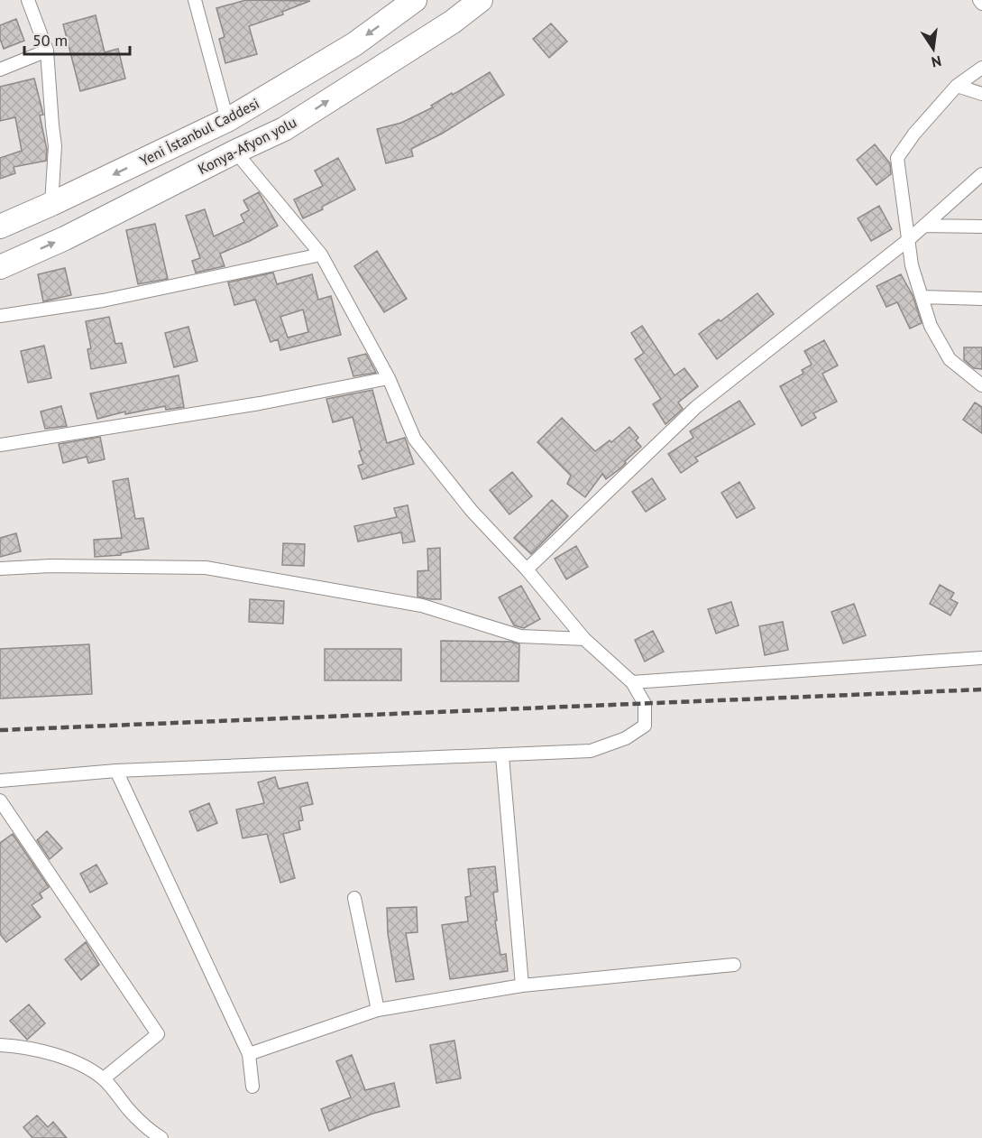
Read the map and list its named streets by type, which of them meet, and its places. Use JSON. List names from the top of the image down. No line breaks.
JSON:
{"streets":{"highway":["Yeni İstanbul Caddesi","Konya-Afyon yolu"]},"one_way":["Yeni İstanbul Caddesi","Konya-Afyon yolu"],"scale_bar":"50 m","north":"bottom"}
